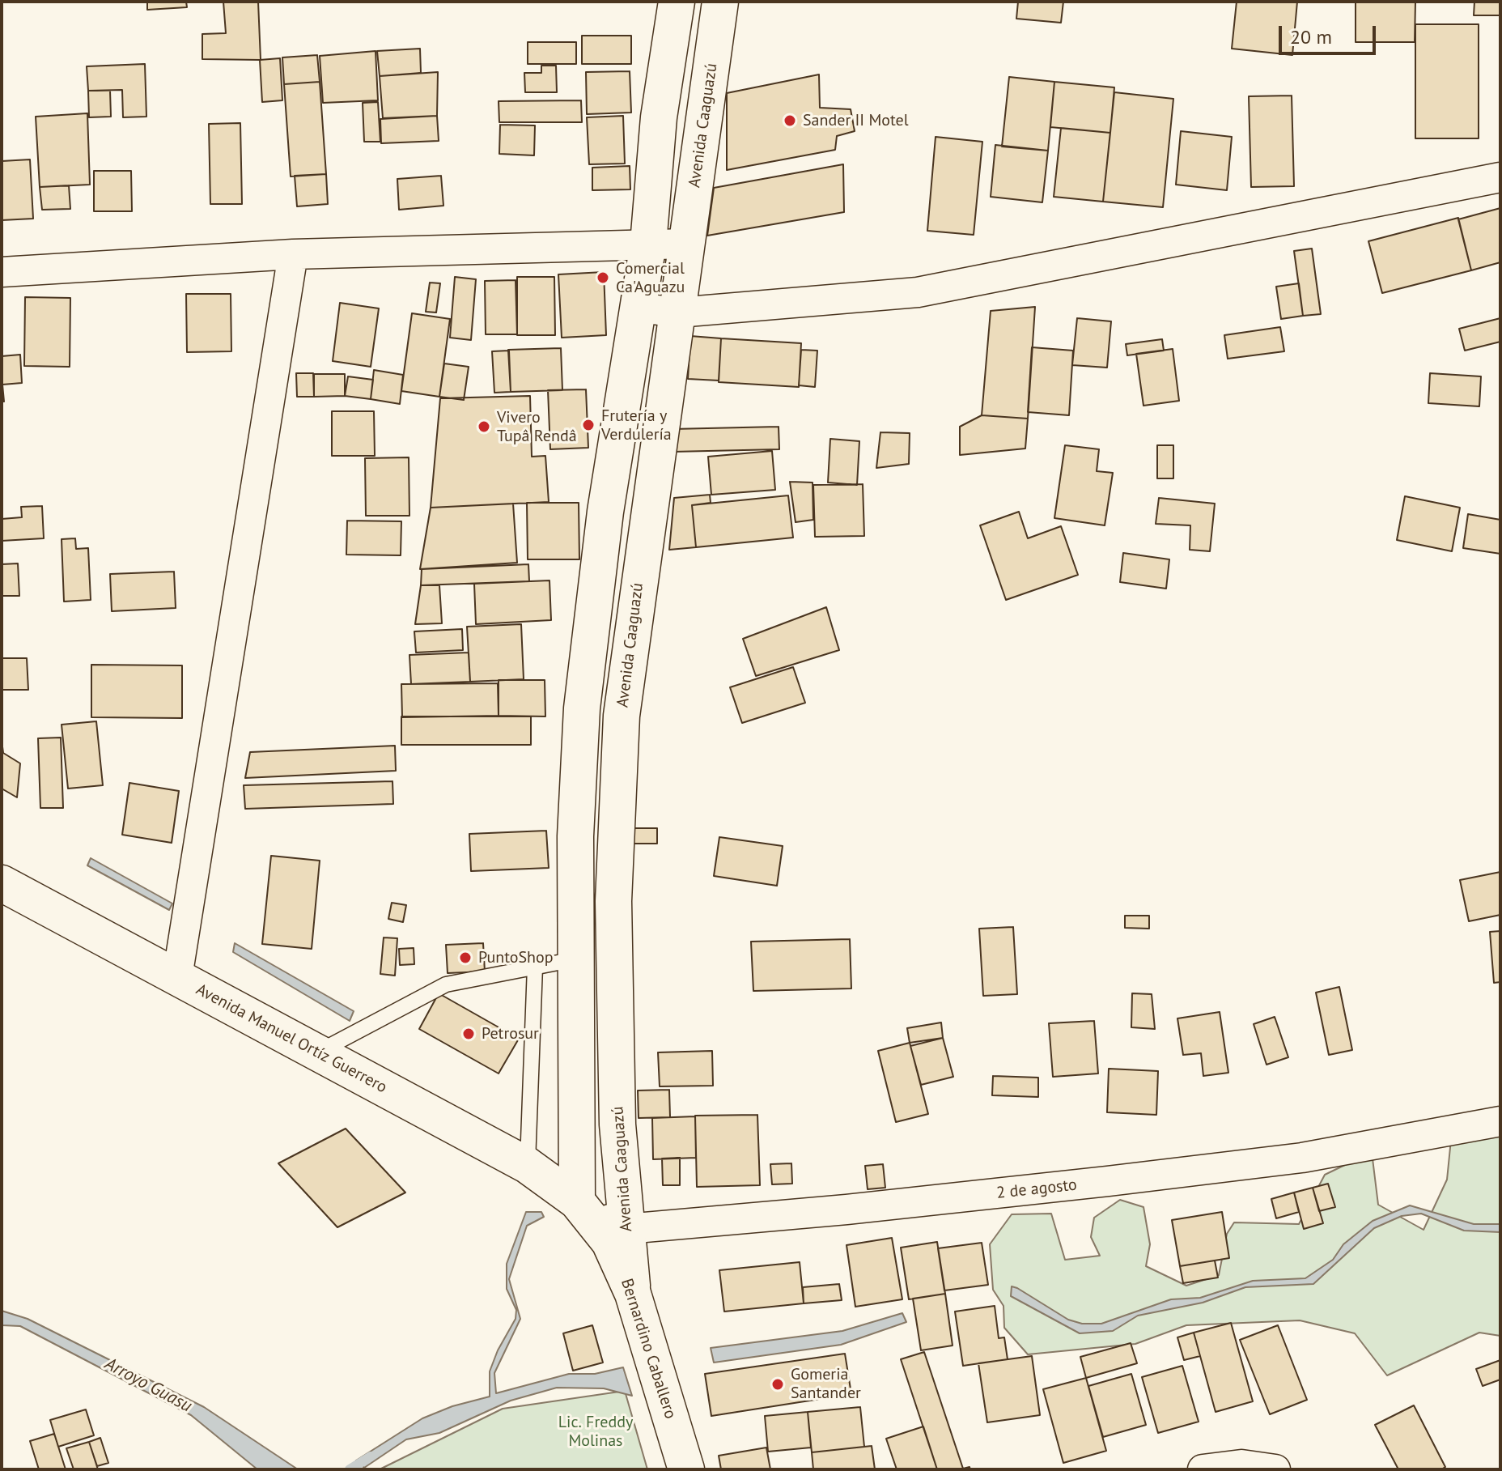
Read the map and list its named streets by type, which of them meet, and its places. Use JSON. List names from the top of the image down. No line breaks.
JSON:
{"streets":{"street":["Avenida Caaguazú","Avenida Manuel Ortíz Guerrero","2 de agosto","Bernardino Caballero"]},"crossings":[["Avenida Caaguazú","2 de agosto"],["Avenida Caaguazú","Bernardino Caballero"],["Avenida Manuel Ortíz Guerrero","Bernardino Caballero"]],"water":["Arroyo Guasu"],"parks":["Lic. Freddy Molinas"],"places":["Sander II Motel","Comercial Ca'Aguazu","Frutería y Verdulería","Vivero Tupâ Rendâ","PuntoShop","Petrosur","Gomeria Santander"],"scale_bar":"20 m"}
